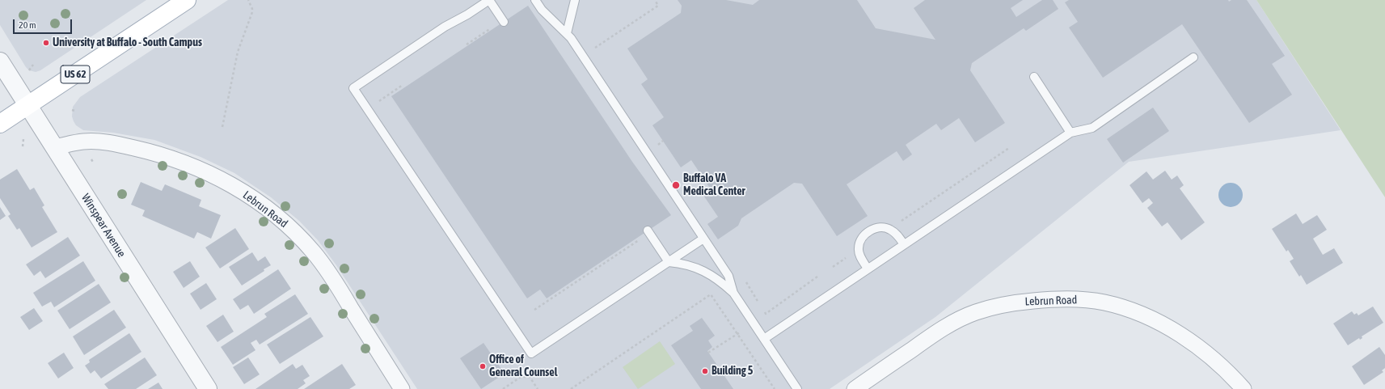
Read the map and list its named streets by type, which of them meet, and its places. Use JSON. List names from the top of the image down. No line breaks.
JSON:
{"streets":{"main road":["US 62"],"street":["Lebrun Road","Winspear Avenue"]},"crossings":[["US 62","Winspear Avenue"],["Lebrun Road","Winspear Avenue"]],"places":["University at Buffalo - South Campus","Buffalo VA Medical Center","Office of General Counsel","Building 5"],"scale_bar":"20 m"}
